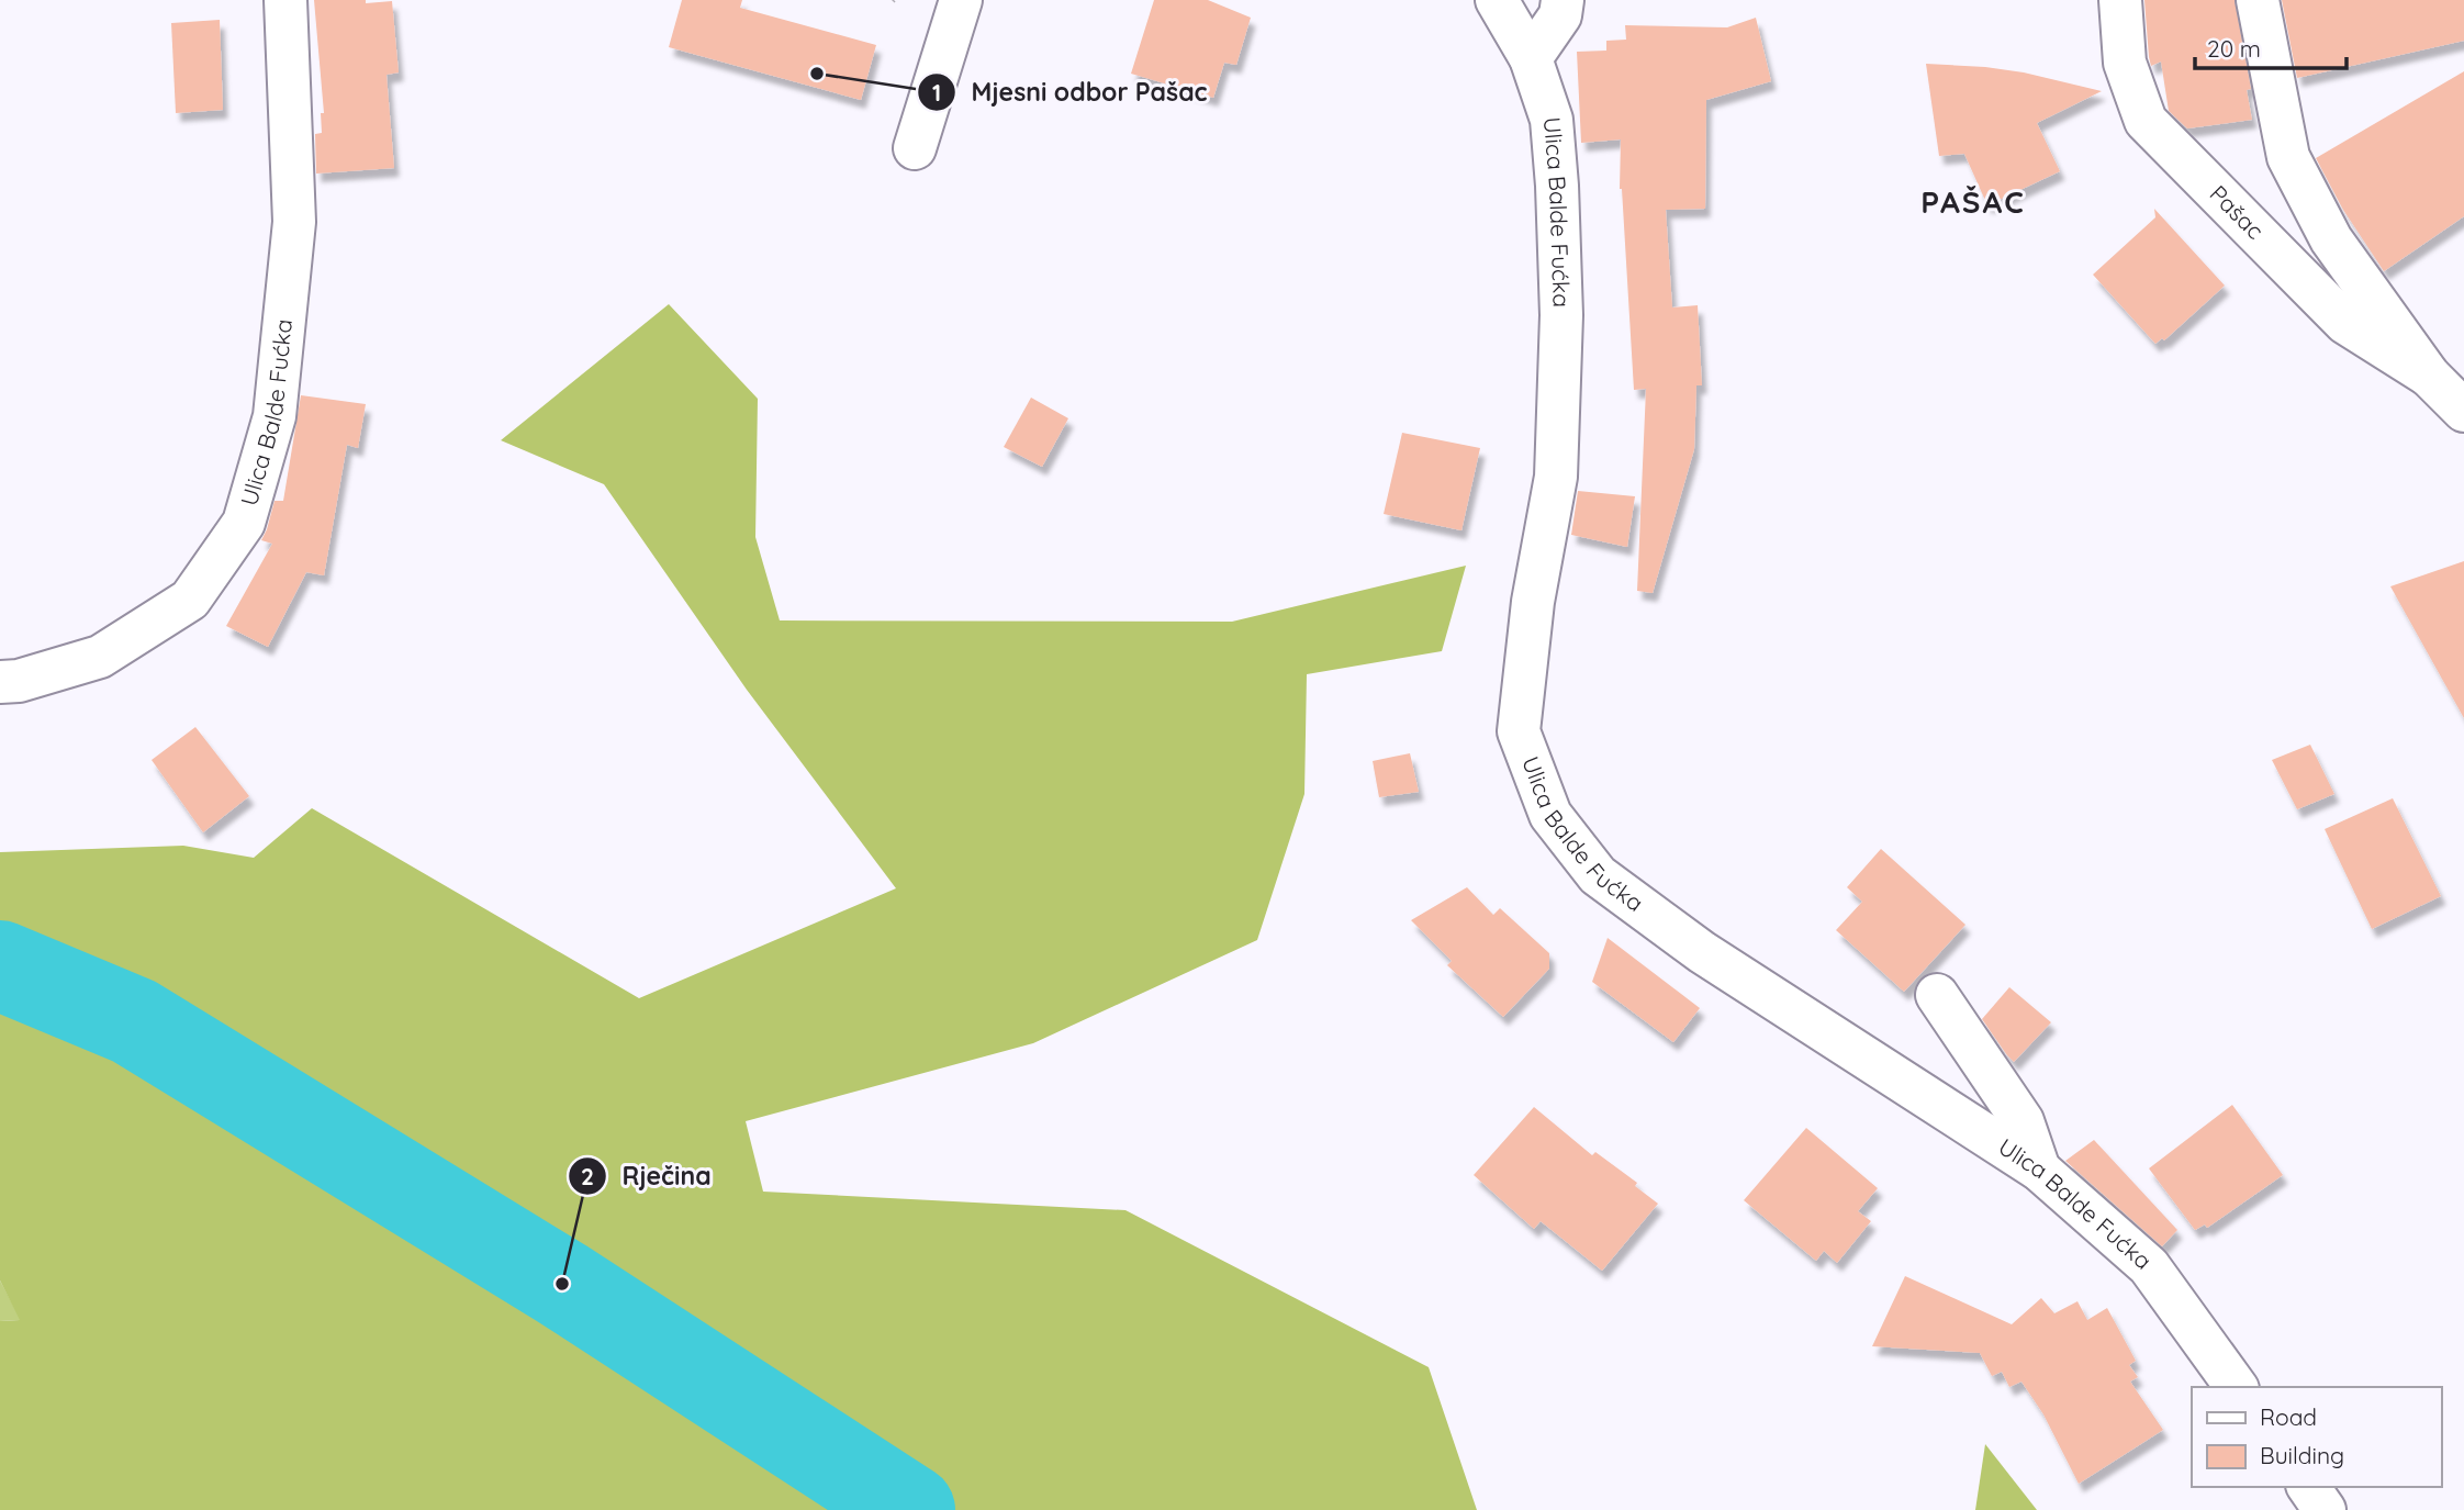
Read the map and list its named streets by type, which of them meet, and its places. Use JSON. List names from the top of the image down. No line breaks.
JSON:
{"streets":{"main road":["Pašac","Ulica Balde Fućka"]},"districts":["PAŠAC"],"places":["Mjesni odbor Pašac","Rječina"],"legend":["Road","Building"],"scale_bar":"20 m"}
